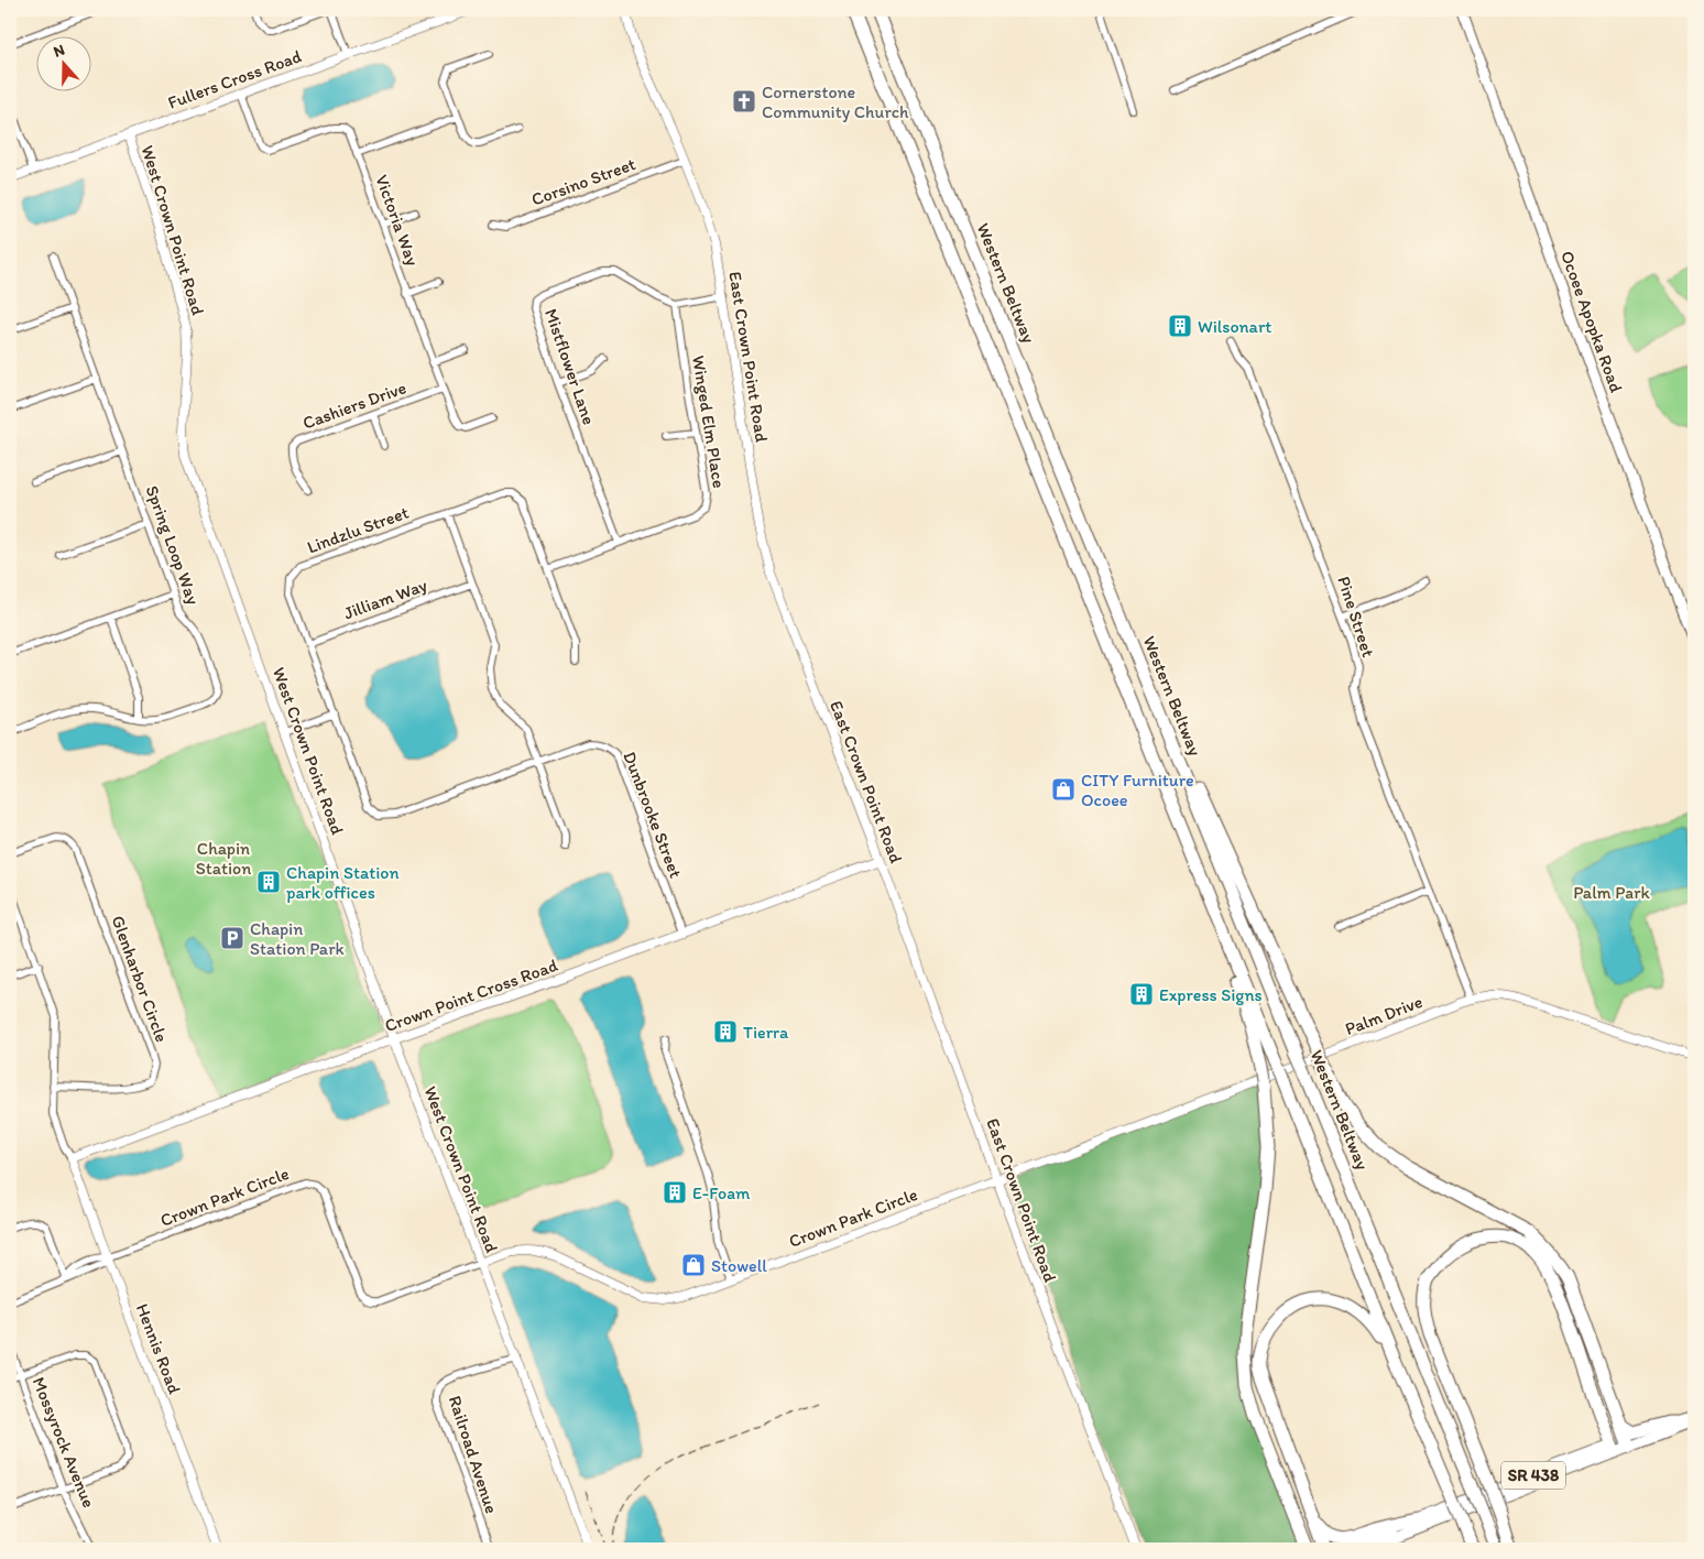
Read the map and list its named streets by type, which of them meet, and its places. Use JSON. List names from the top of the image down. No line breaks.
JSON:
{"streets":{"highway":["Western Beltway"],"main road":["Ocoee Apopka Road","SR 438"],"street":["Fullers Cross Road","Corsino Street","Victoria Way","West Crown Point Road","East Crown Point Road","Mistflower Lane","Cashiers Drive","Winged Elm Place","Lindzlu Street","Spring Loop Way","Jilliam Way","Pine Street","Dunbrooke Street","Glenharbor Circle","Crown Point Cross Road","Palm Drive","Crown Park Circle","Hennis Road","Mossyrock Avenue","Railroad Avenue"]},"crossings":[["Fullers Cross Road","Victoria Way"],["Fullers Cross Road","West Crown Point Road"],["Corsino Street","East Crown Point Road"],["Victoria Way","Cashiers Drive"],["West Crown Point Road","Crown Point Cross Road"],["West Crown Point Road","Crown Park Circle"],["West Crown Point Road","Railroad Avenue"],["East Crown Point Road","Crown Point Cross Road"],["East Crown Point Road","Palm Drive"],["East Crown Point Road","Crown Park Circle"],["Mistflower Lane","Winged Elm Place"],["Winged Elm Place","Lindzlu Street"],["Lindzlu Street","Jilliam Way"],["Lindzlu Street","Dunbrooke Street"],["Pine Street","Palm Drive"],["Dunbrooke Street","Crown Point Cross Road"],["Crown Point Cross Road","Hennis Road"],["Palm Drive","Crown Park Circle"],["Crown Park Circle","Hennis Road"]],"parks":["Chapin Station","Palm Park"],"places":{"church":["Cornerstone Community Church"],"building":["Wilsonart","Chapin Station park offices","Express Signs","Tierra","E-Foam"],"shop":["CITY Furniture Ocoee","Stowell"],"parking":["Chapin Station Park"]},"north":"top"}
